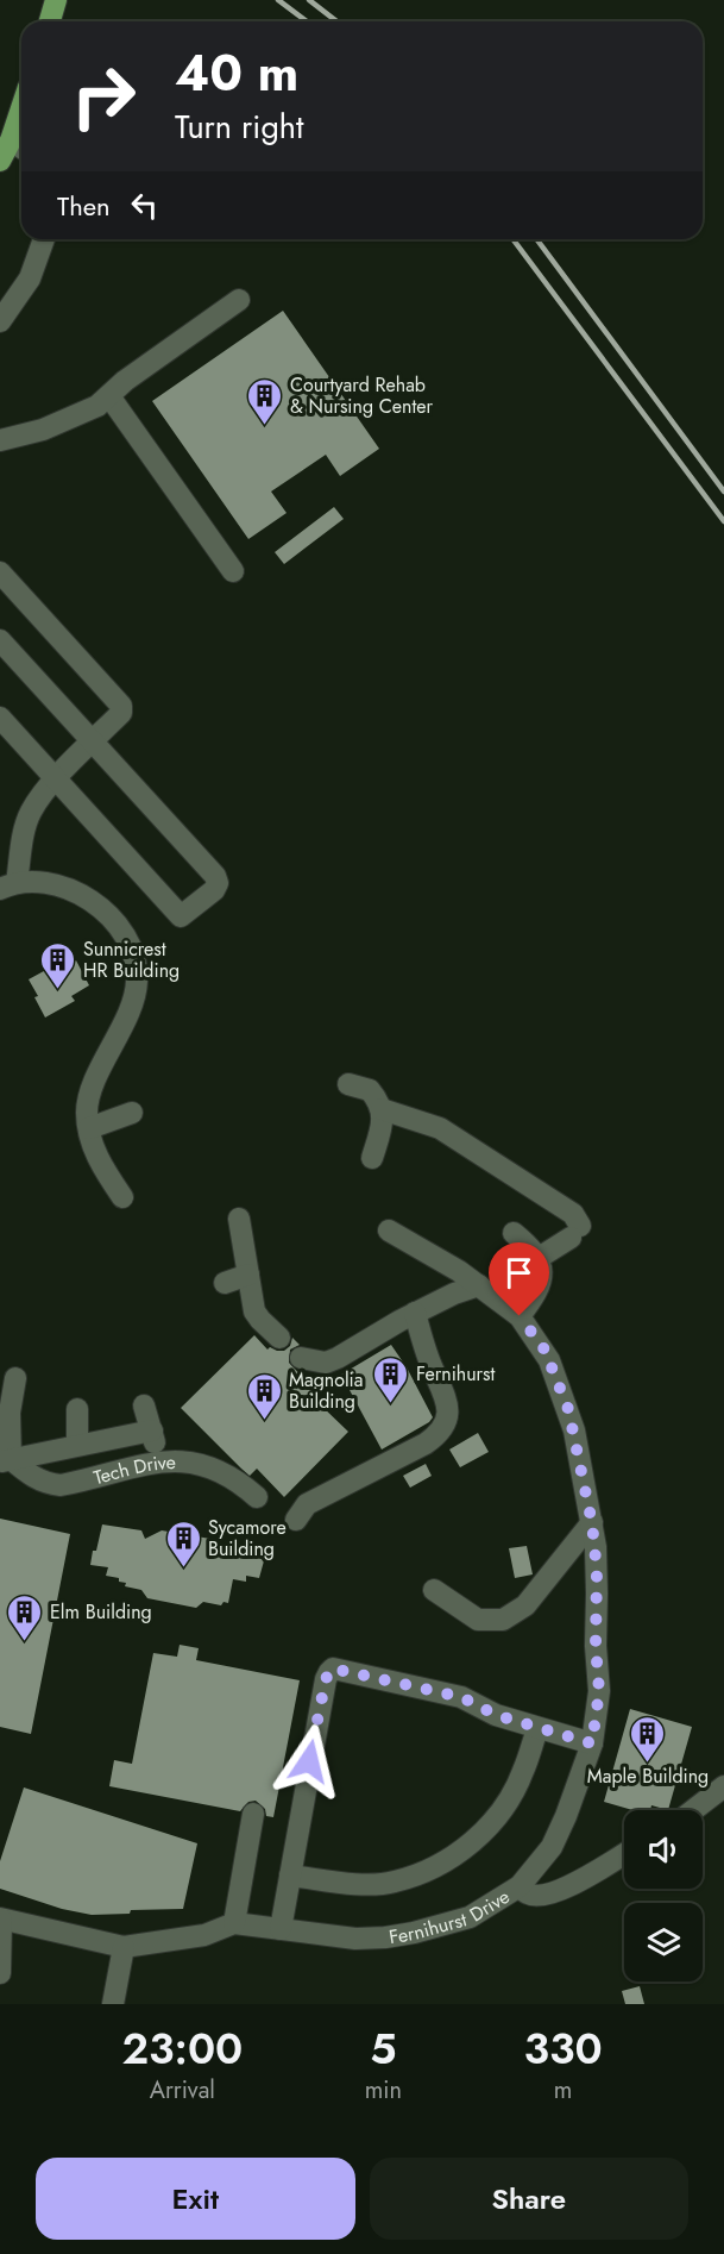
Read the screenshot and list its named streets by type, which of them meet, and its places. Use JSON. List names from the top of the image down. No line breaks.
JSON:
{"streets":{"street":["Tech Drive","Fernihurst Drive"]},"places":{"building":["Courtyard Rehab & Nursing Center","Sunnicrest HR Building","Fernihurst","Magnolia Building","Sycamore Building","Elm Building","Maple Building"]},"page":{"turn":["40 m","Turn right"],"then":"Then","eta":["23:00","Arrival","5","min","330","m"],"buttons":["Exit","Share"]}}
